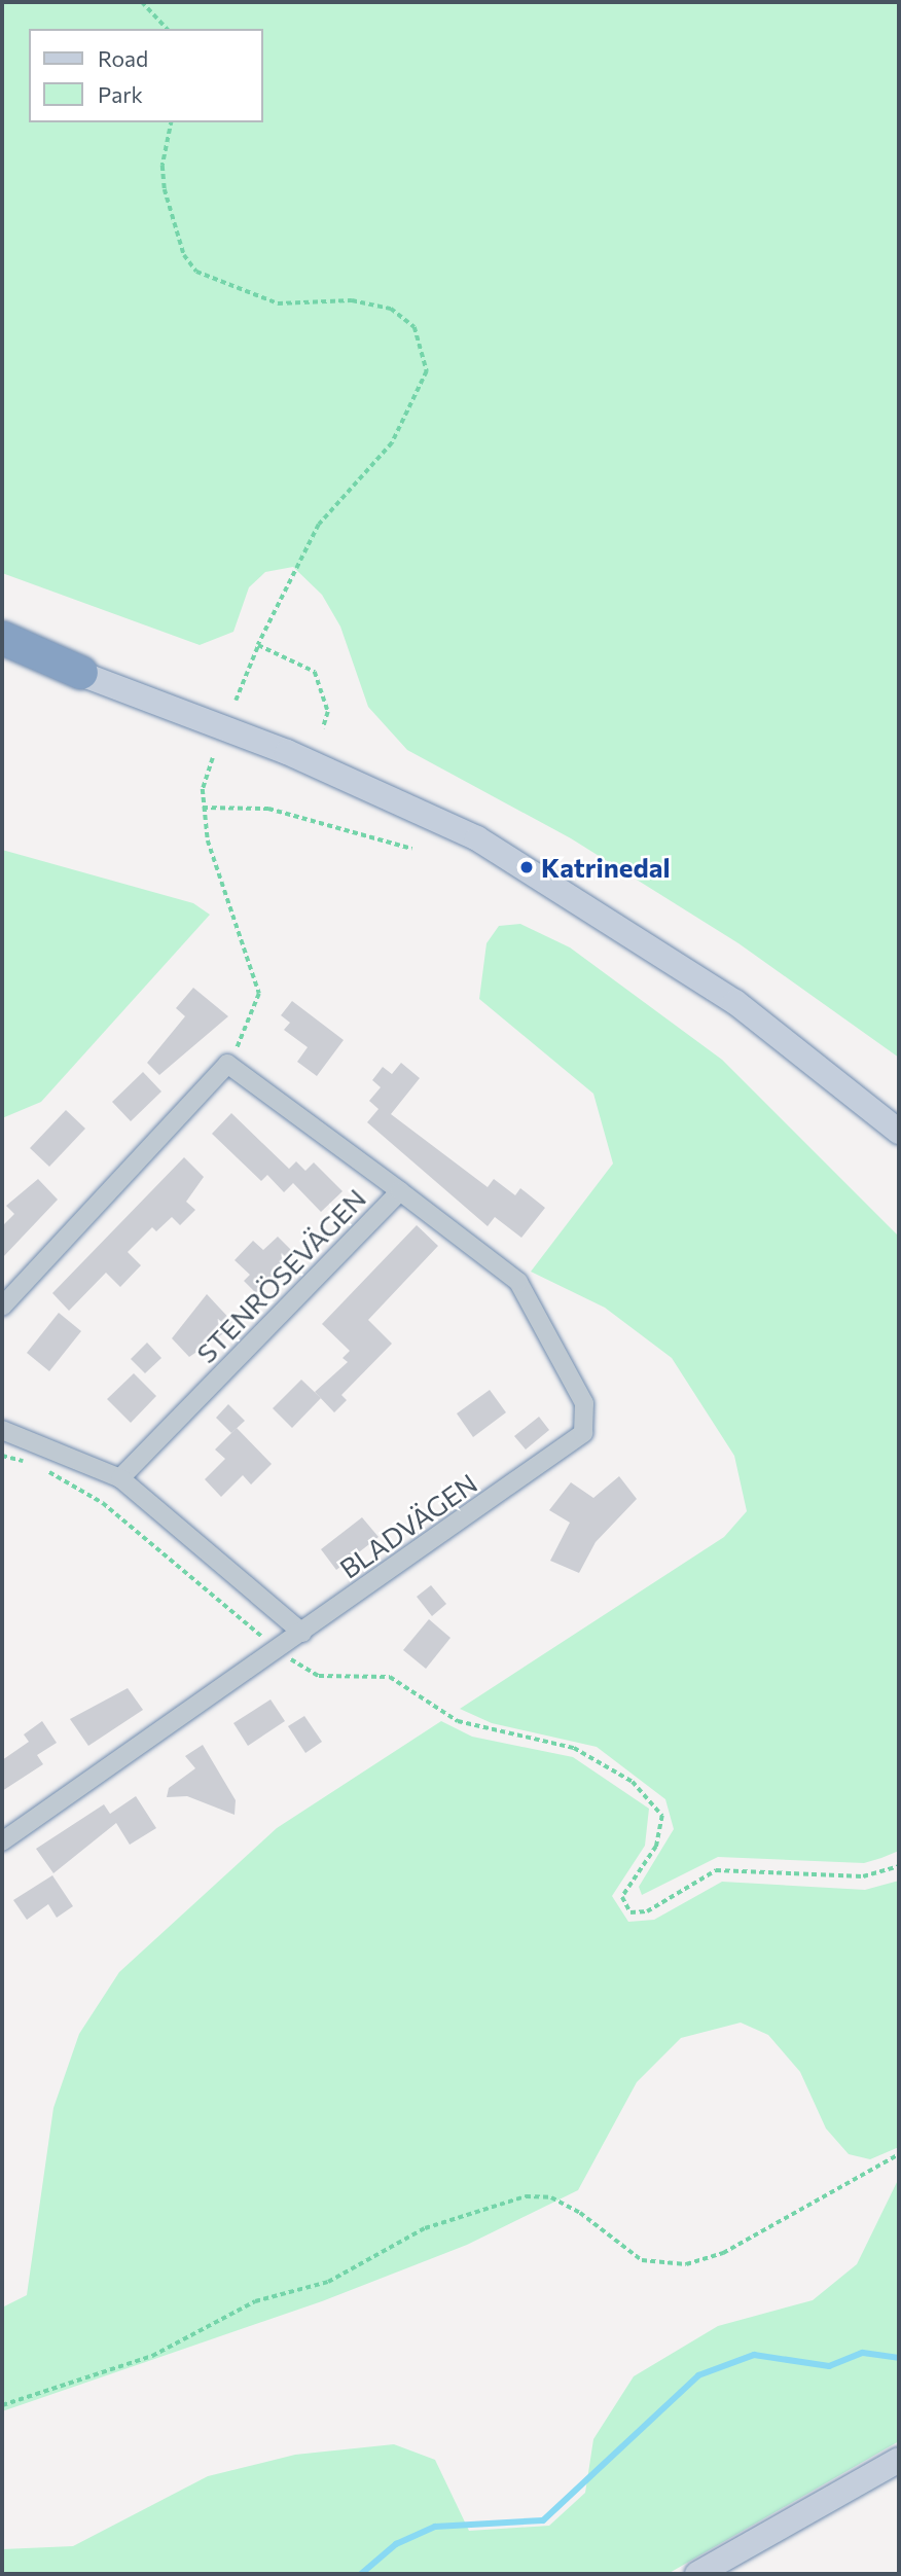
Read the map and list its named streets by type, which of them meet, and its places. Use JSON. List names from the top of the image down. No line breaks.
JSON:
{"streets":{"street":["STENRÖSEVÄGEN","BLADVÄGEN"]},"crossings":[["STENRÖSEVÄGEN","BLADVÄGEN"]],"places":["Katrinedal"],"legend":["Road","Park"]}
